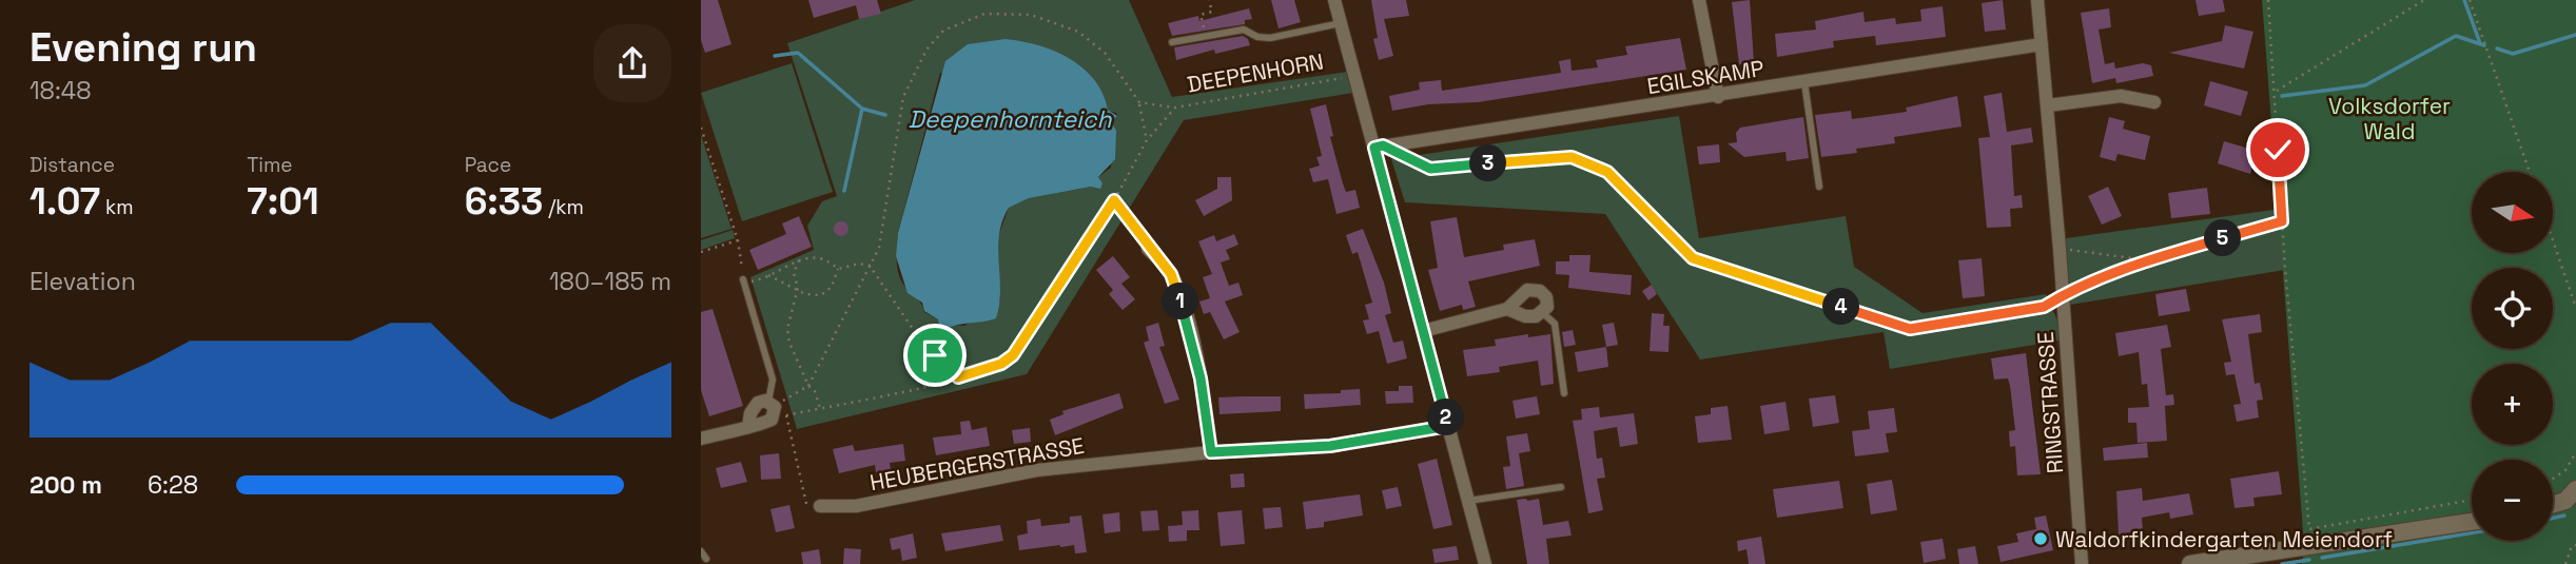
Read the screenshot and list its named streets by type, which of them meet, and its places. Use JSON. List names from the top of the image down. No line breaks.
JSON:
{"streets":{"street":["EGILSKAMP","RINGSTRASSE","HEUBERGERSTRASSE"],"path":["DEEPENHORN"]},"crossings":[["EGILSKAMP","RINGSTRASSE"]],"water":["Deepenhornteich"],"parks":["Volksdorfer Wald"],"places":["Waldorfkindergarten Meiendorf"],"north":"right","page":{"heading":["Evening run","18:48"],"stats":[["Distance","1.07 km"],["Time","7:01"],["Pace","6:33 /km"]],"pins":["3","5","1","4","2"],"map_buttons":["+","−"],"chart":["Elevation","180–185 m"],"list":[{"name":"200 m","note":"6:28"}]}}
